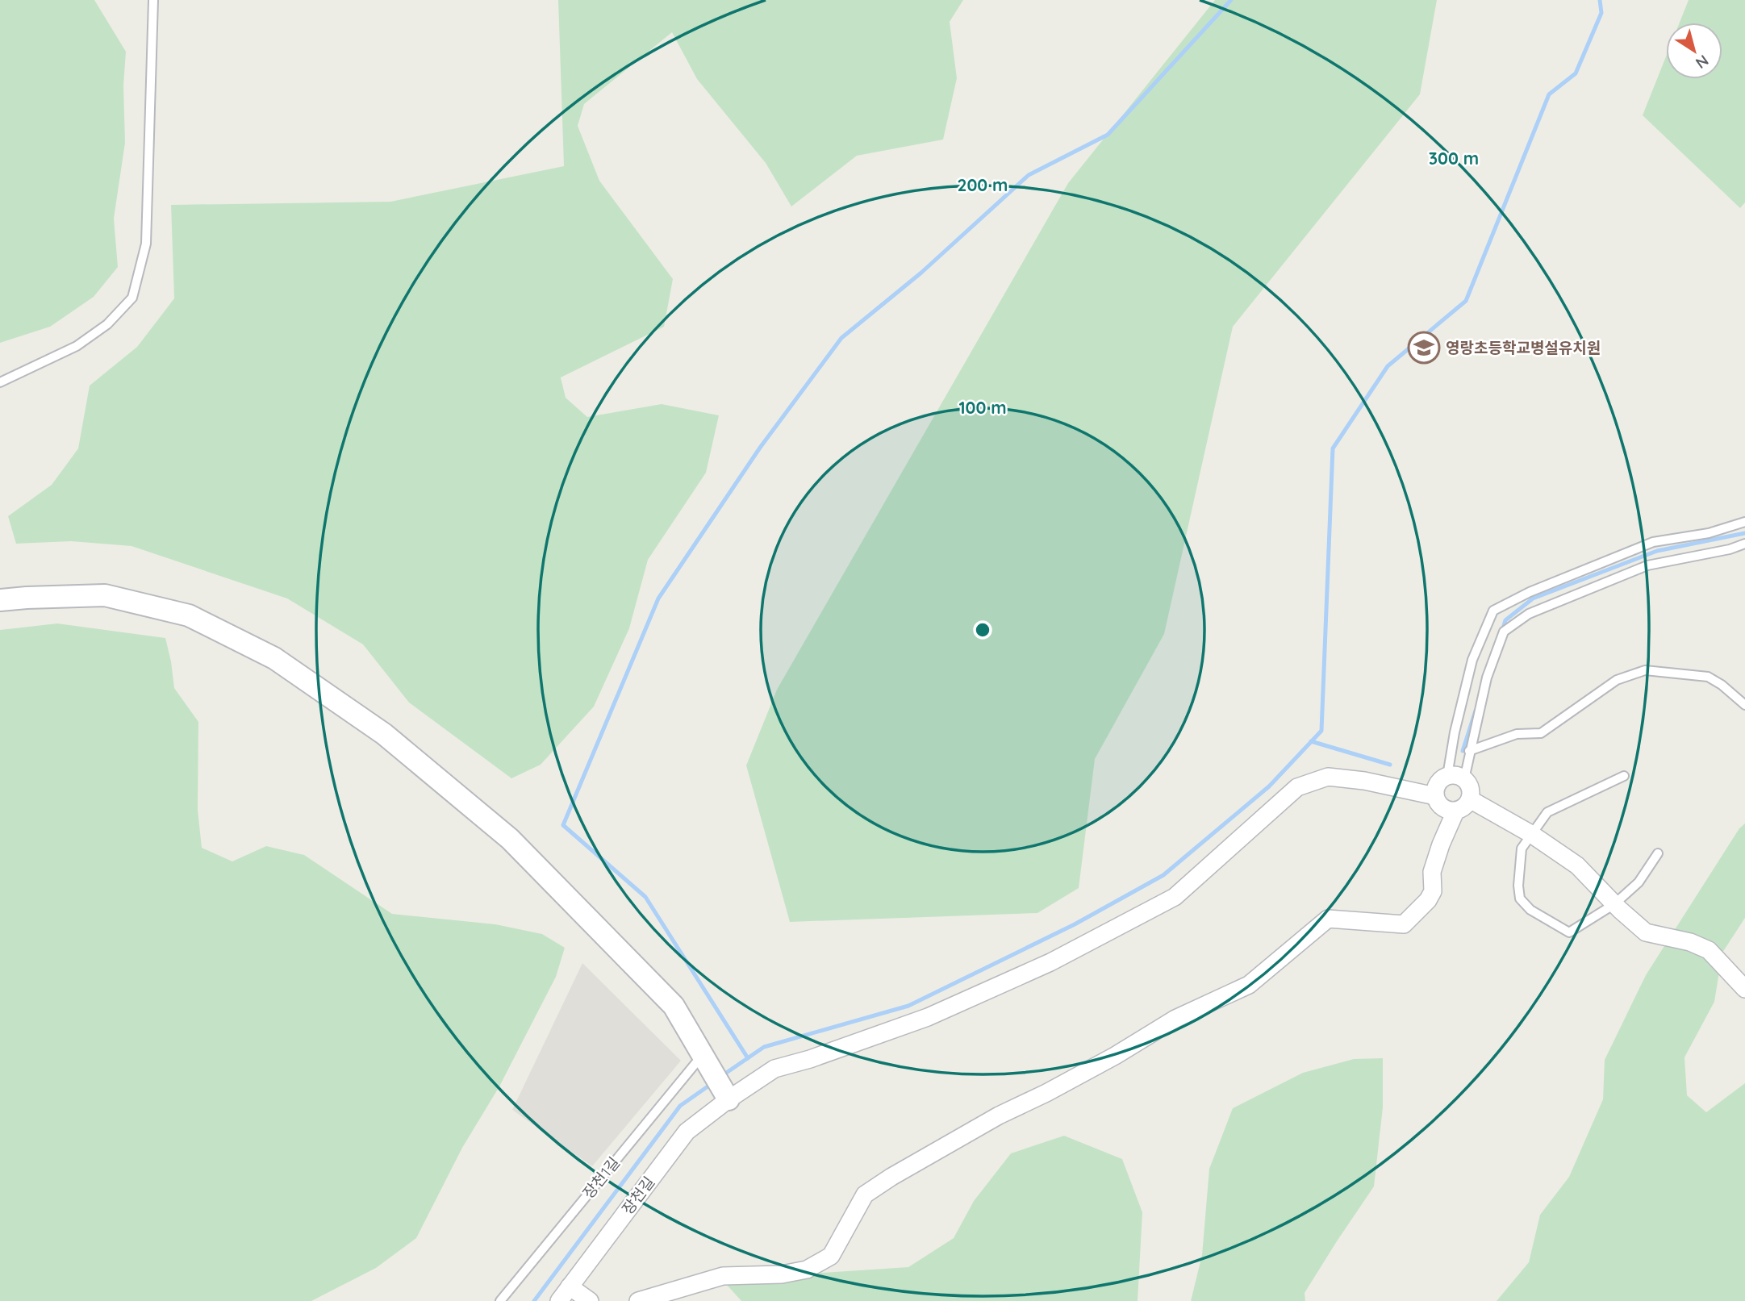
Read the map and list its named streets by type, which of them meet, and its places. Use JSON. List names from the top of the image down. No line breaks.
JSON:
{"streets":{"street":["장천길"],"lane":["장천1길"]},"places":{"school or university":["영랑초등학교병설유치원"]},"north":"bottom right","rings":["300 m","200 m","100 m"]}
